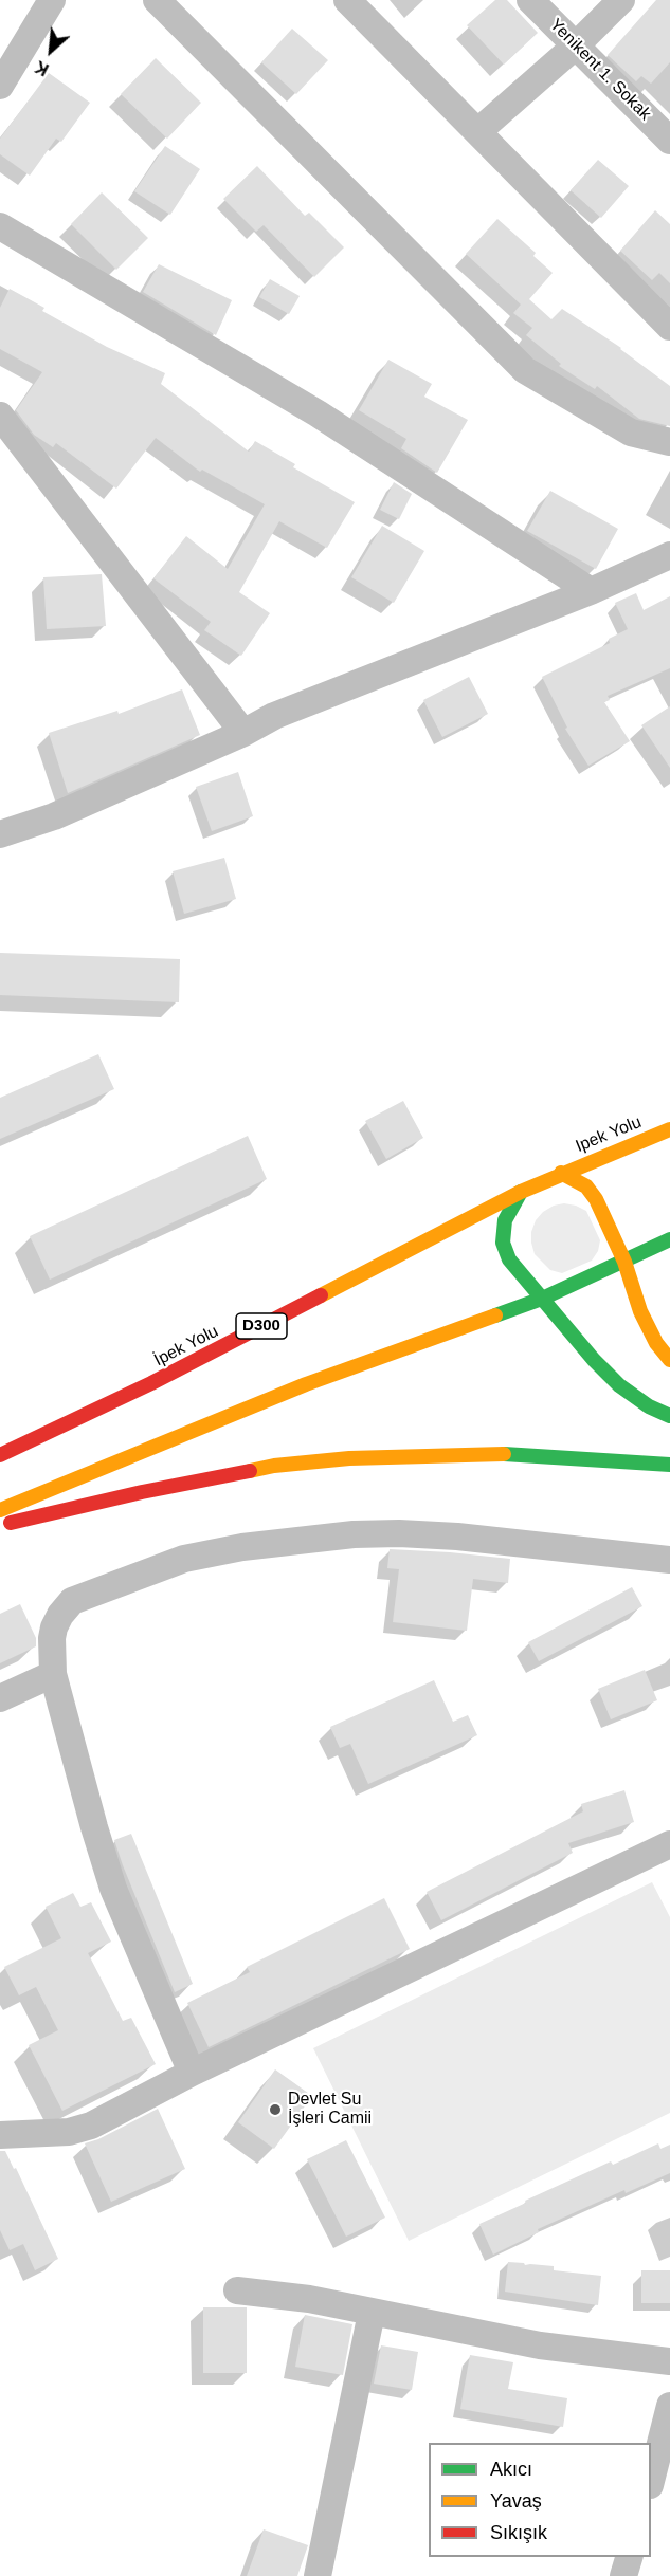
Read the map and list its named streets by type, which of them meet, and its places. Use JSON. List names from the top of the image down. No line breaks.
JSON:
{"streets":{"main road":["Ipek Yolu","D300","İpek Yolu"],"street":["Yenikent 1. Sokak"]},"crossings":[["Ipek Yolu","İpek Yolu"]],"places":["Devlet Su İşleri Camii"],"legend":["Akıcı","Yavaş","Sıkışık"],"north":"bottom left"}
